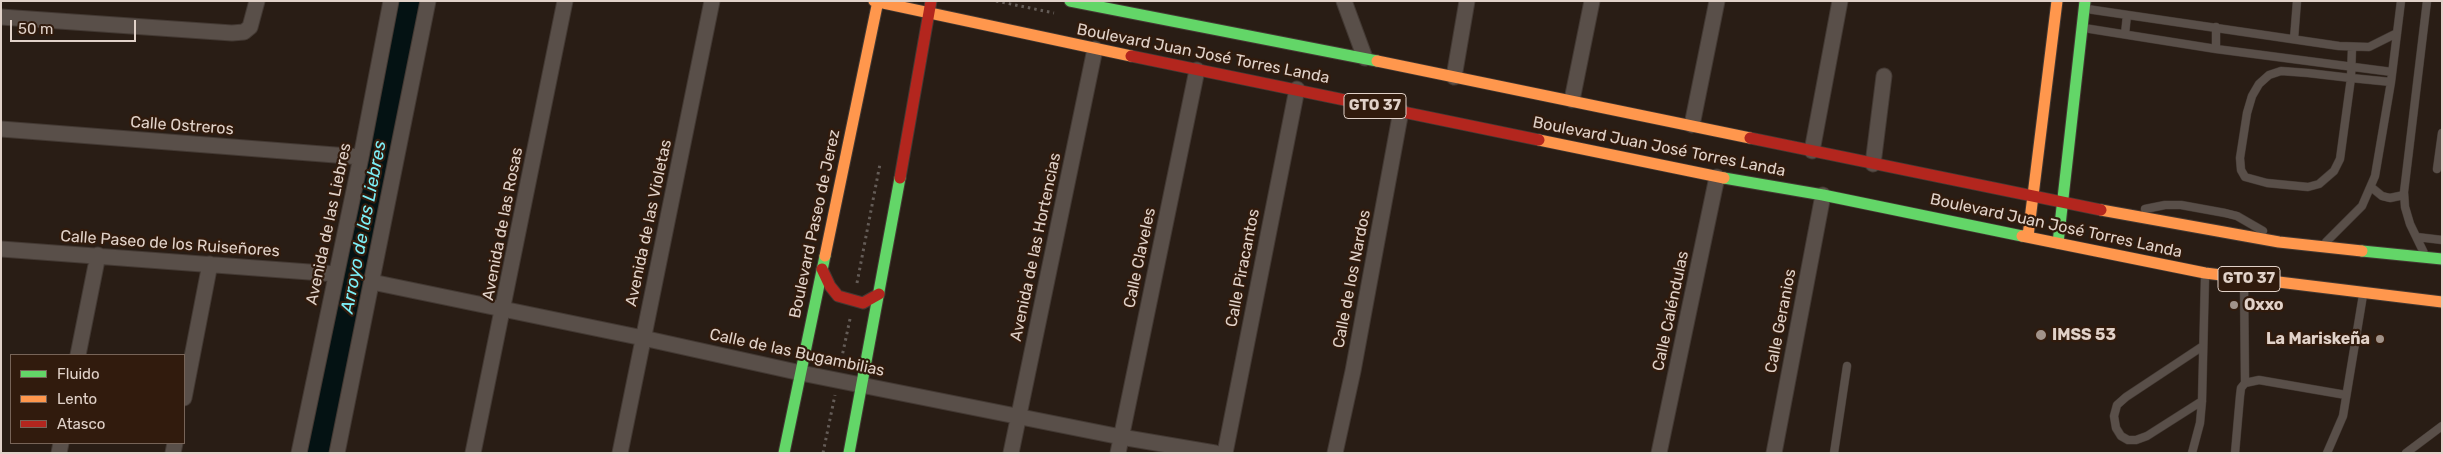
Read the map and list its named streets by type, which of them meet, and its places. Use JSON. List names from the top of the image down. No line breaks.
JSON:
{"streets":{"main road":["Boulevard Juan José Torres Landa","GTO 37","Boulevard Paseo de Jerez"],"street":["Calle Ostreros","Avenida de las Violetas","Avenida de las Liebres","Avenida de las Rosas","Calle Paseo de los Ruiseñores","Avenida de las Hortencias","Calle Claveles","Calle Piracantos","Calle de los Nardos","Calle Caléndulas","Calle Geranios","Calle de las Bugambilias"]},"crossings":[["Boulevard Juan José Torres Landa","Boulevard Paseo de Jerez"],["Boulevard Juan José Torres Landa","Avenida de las Hortencias"],["Boulevard Juan José Torres Landa","Calle Claveles"],["Boulevard Juan José Torres Landa","Calle Piracantos"],["Boulevard Juan José Torres Landa","Calle de los Nardos"],["Boulevard Juan José Torres Landa","Calle Caléndulas"],["Boulevard Juan José Torres Landa","Calle Geranios"],["Calle Ostreros","Avenida de las Liebres"],["Avenida de las Violetas","Calle de las Bugambilias"],["Avenida de las Liebres","Calle Paseo de los Ruiseñores"],["Avenida de las Rosas","Calle de las Bugambilias"],["Boulevard Paseo de Jerez","Calle de las Bugambilias"],["Avenida de las Hortencias","Calle de las Bugambilias"],["Calle Claveles","Calle de las Bugambilias"]],"water":["Arroyo de las Liebres"],"places":["Oxxo","IMSS 53","La Mariskeña"],"legend":["Fluido","Lento","Atasco"],"scale_bar":"50 m"}
